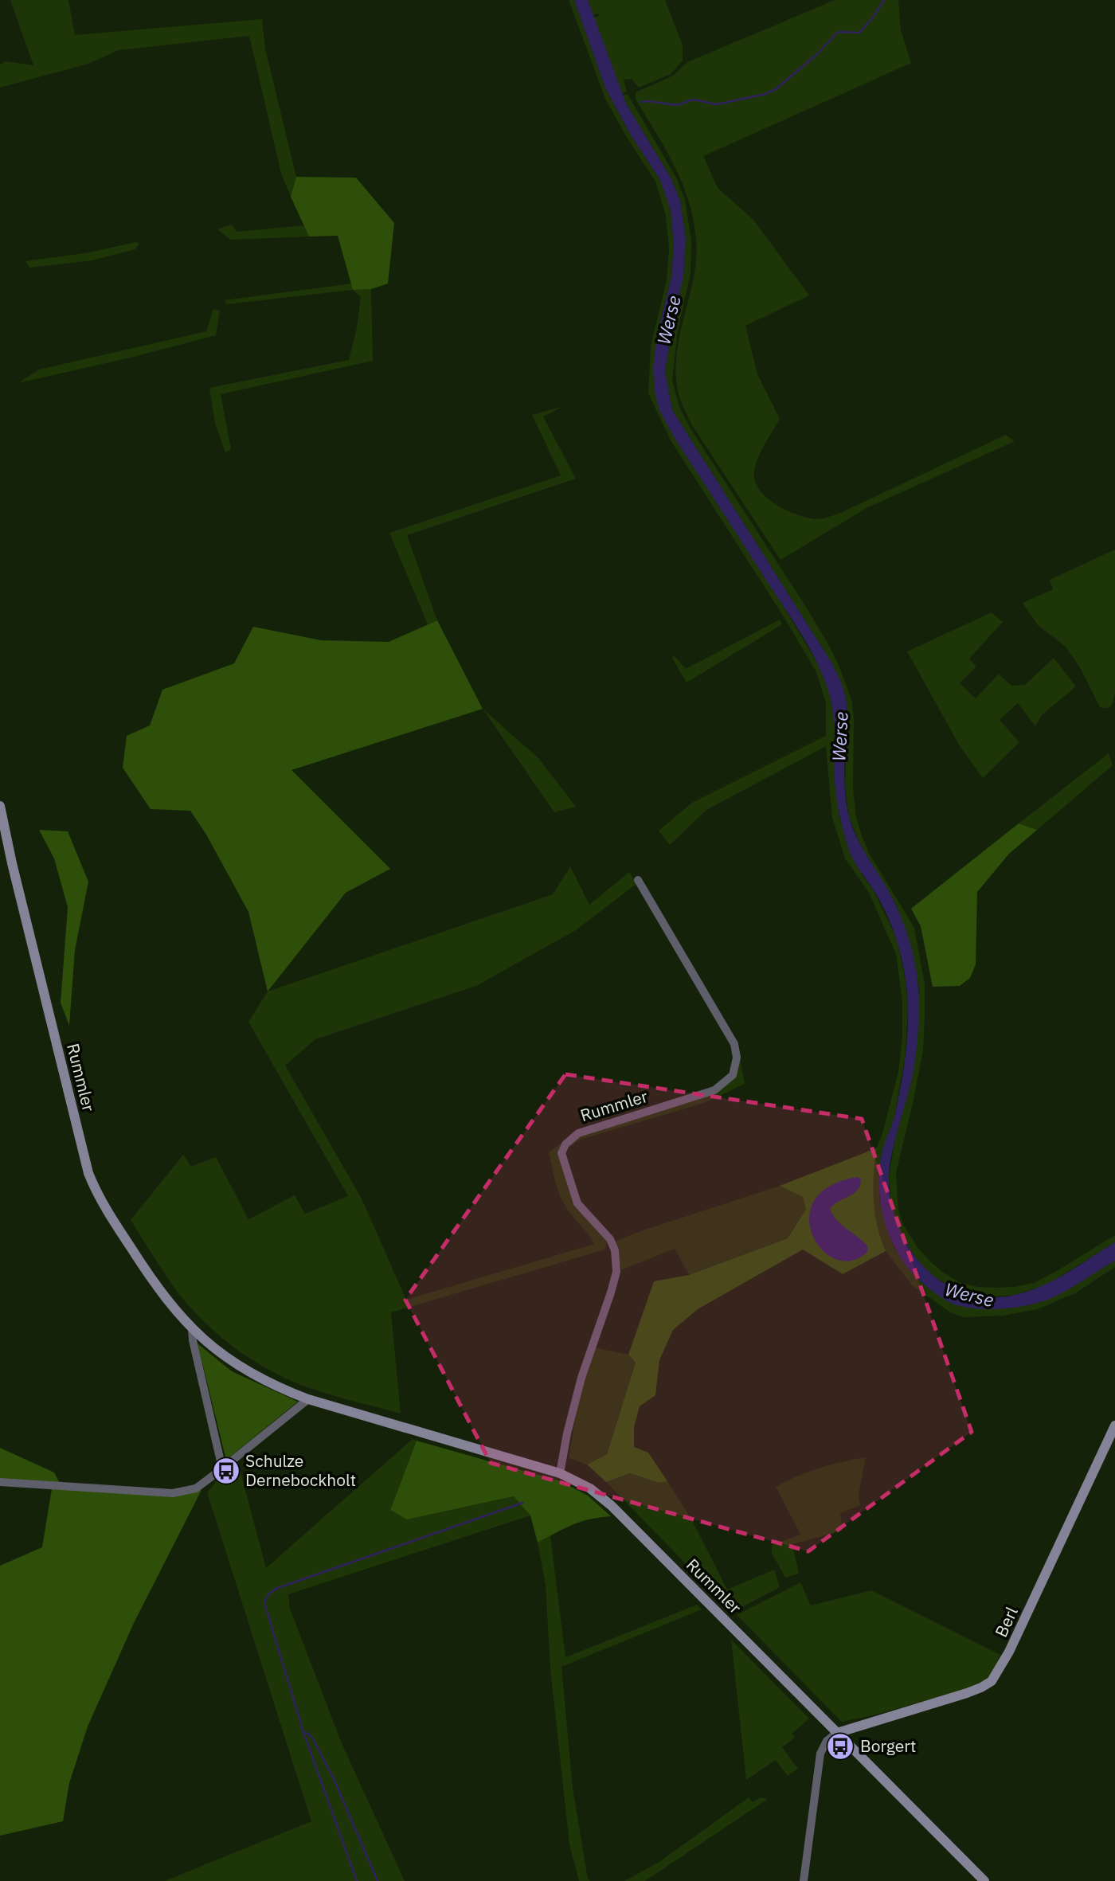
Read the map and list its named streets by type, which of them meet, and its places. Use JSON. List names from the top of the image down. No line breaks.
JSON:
{"streets":{"main road":["Rummler","Berl"]},"crossings":[["Rummler","Berl"]],"water":["Werse"],"places":{"bus stop":["Schulze Dernebockholt","Borgert"]}}
